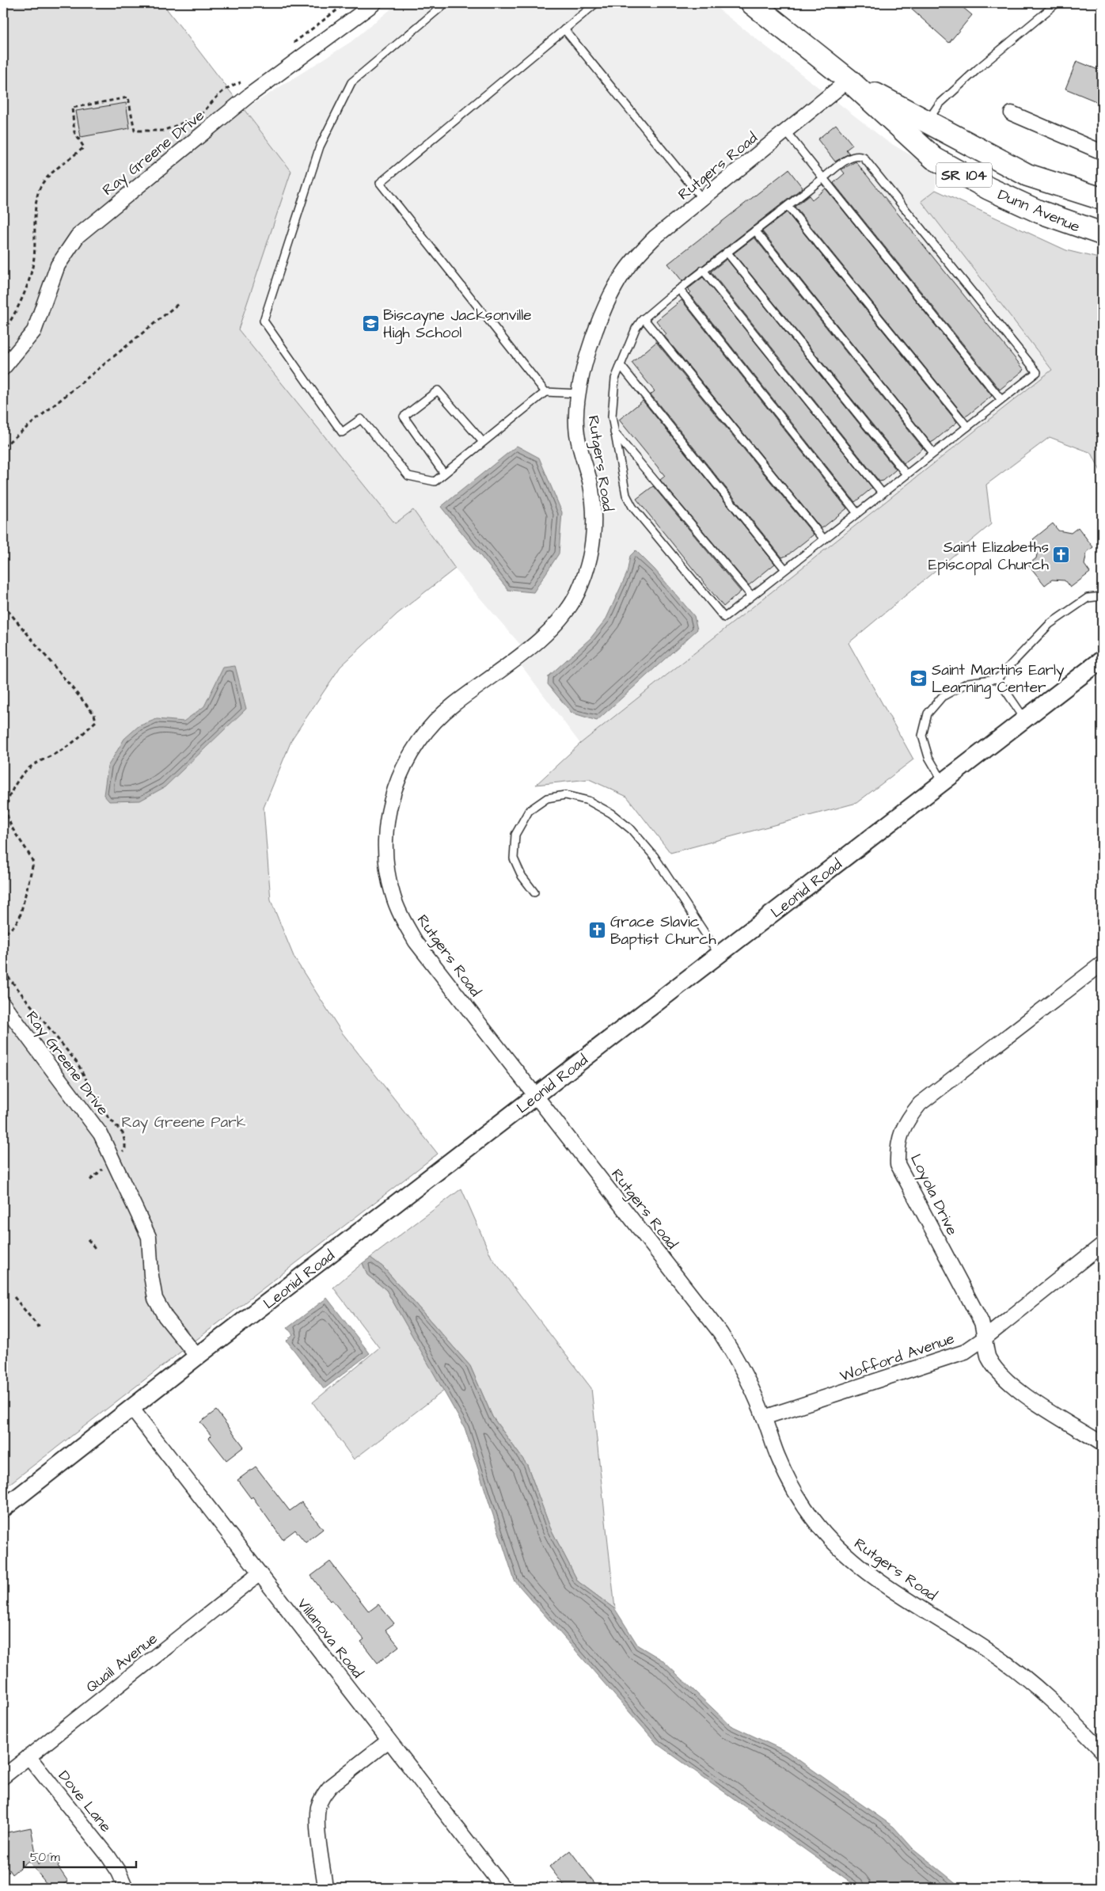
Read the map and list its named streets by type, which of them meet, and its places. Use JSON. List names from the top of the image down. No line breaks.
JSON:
{"streets":{"main road":["SR 104","Dunn Avenue"],"street":["Ray Greene Drive","Rutgers Road","Leonid Road","Loyola Drive","Wofford Avenue","Villanova Road","Quail Avenue","Dove Lane"]},"crossings":[["Ray Greene Drive","Leonid Road"],["Rutgers Road","Dunn Avenue"],["Rutgers Road","Leonid Road"],["Rutgers Road","Wofford Avenue"],["Leonid Road","Villanova Road"],["Loyola Drive","Wofford Avenue"],["Villanova Road","Quail Avenue"],["Quail Avenue","Dove Lane"]],"parks":["Ray Greene Park"],"places":{"school or university":["Biscayne Jacksonville High School","Saint Martins Early Learning Center"],"church":["Saint Elizabeths Episcopal Church","Grace Slavic Baptist Church"]},"scale_bar":"50 m"}
